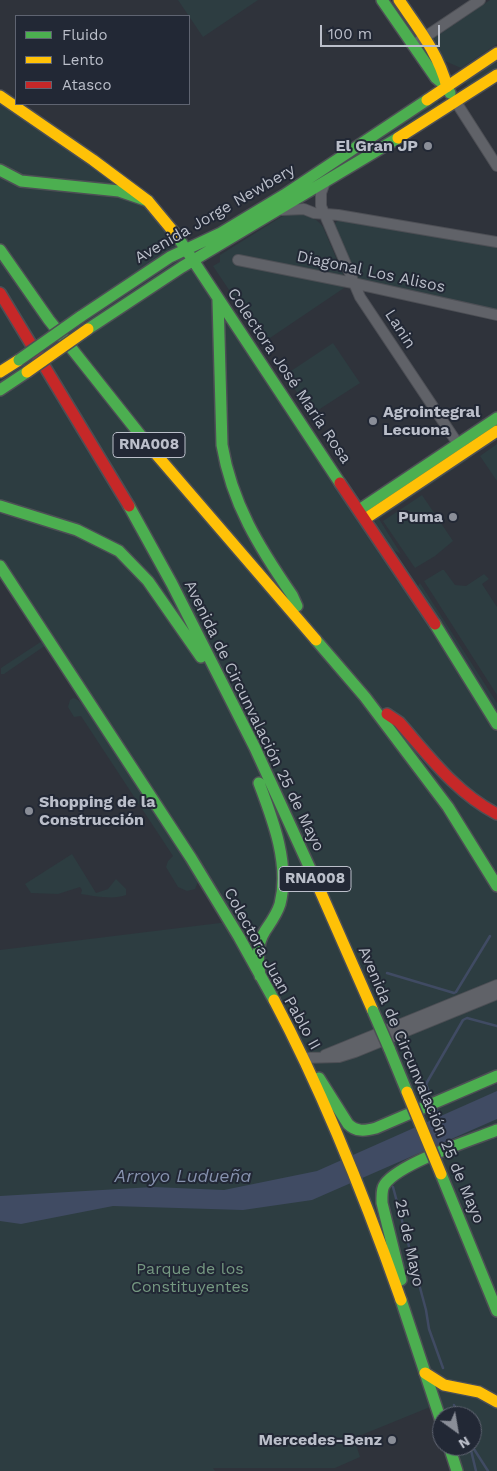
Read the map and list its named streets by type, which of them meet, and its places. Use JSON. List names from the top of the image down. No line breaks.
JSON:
{"streets":{"main road":["Avenida Jorge Newbery","Colectora José María Rosa","RNA008","Avenida de Circunvalación 25 de Mayo","Colectora Juan Pablo II","25 de Mayo"],"street":["Diagonal Los Alisos","Lanin"]},"crossings":[["Avenida Jorge Newbery","Lanin"],["Avenida Jorge Newbery","Colectora José María Rosa"],["Diagonal Los Alisos","Lanin"],["Colectora Juan Pablo II","25 de Mayo"]],"water":["Arroyo Ludueña"],"parks":["Parque de los Constituyentes"],"places":["El Gran JP","Agrointegral Lecuona","Puma","Shopping de la Construcción","Mercedes-Benz"],"legend":["Fluido","Lento","Atasco"],"scale_bar":"100 m","north":"bottom right"}
